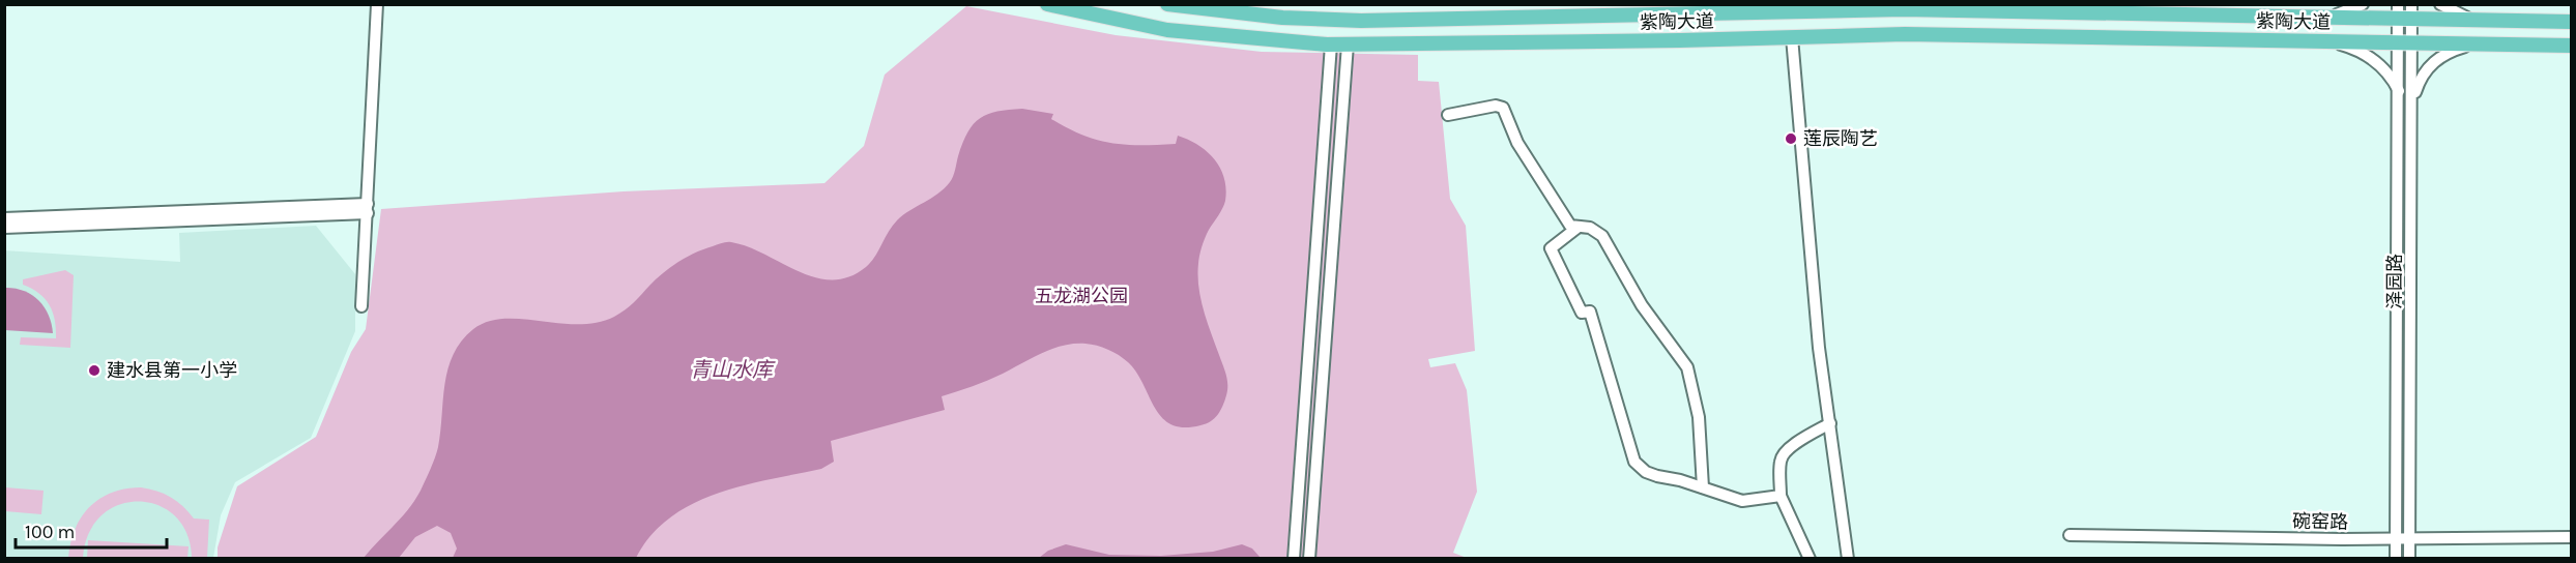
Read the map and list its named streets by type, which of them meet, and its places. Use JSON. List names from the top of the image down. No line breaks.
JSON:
{"streets":{"main road":["紫陶大道"],"street":["泽园路","碗窑路"]},"crossings":[["紫陶大道","泽园路"],["泽园路","碗窑路"]],"water":["青山水库"],"parks":["五龙湖公园"],"places":["莲辰陶艺","建水县第一小学"],"scale_bar":"100 m"}
